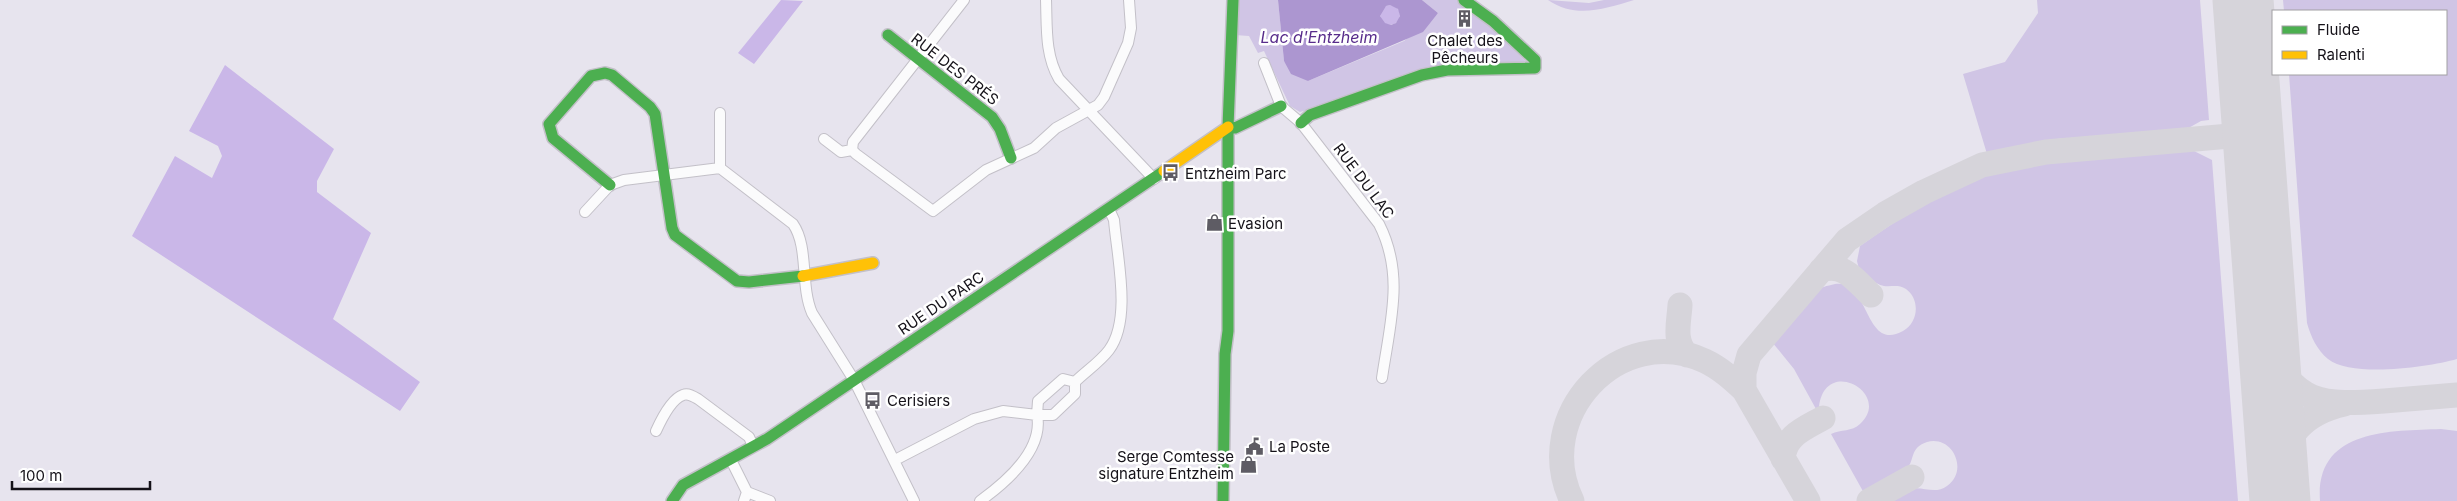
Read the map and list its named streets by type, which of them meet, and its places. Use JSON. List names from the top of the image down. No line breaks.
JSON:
{"streets":{"street":["RUE DES PRÉS","RUE DU LAC","RUE DU PARC"]},"water":["Lac d'Entzheim"],"places":{"building":["Chalet des Pêcheurs"],"bus stop":["Entzheim Parc","Cerisiers"],"shop":["Evasion","Serge Comtesse signature Entzheim"],"public building":["La Poste"]},"legend":["Fluide","Ralenti"],"scale_bar":"100 m"}
